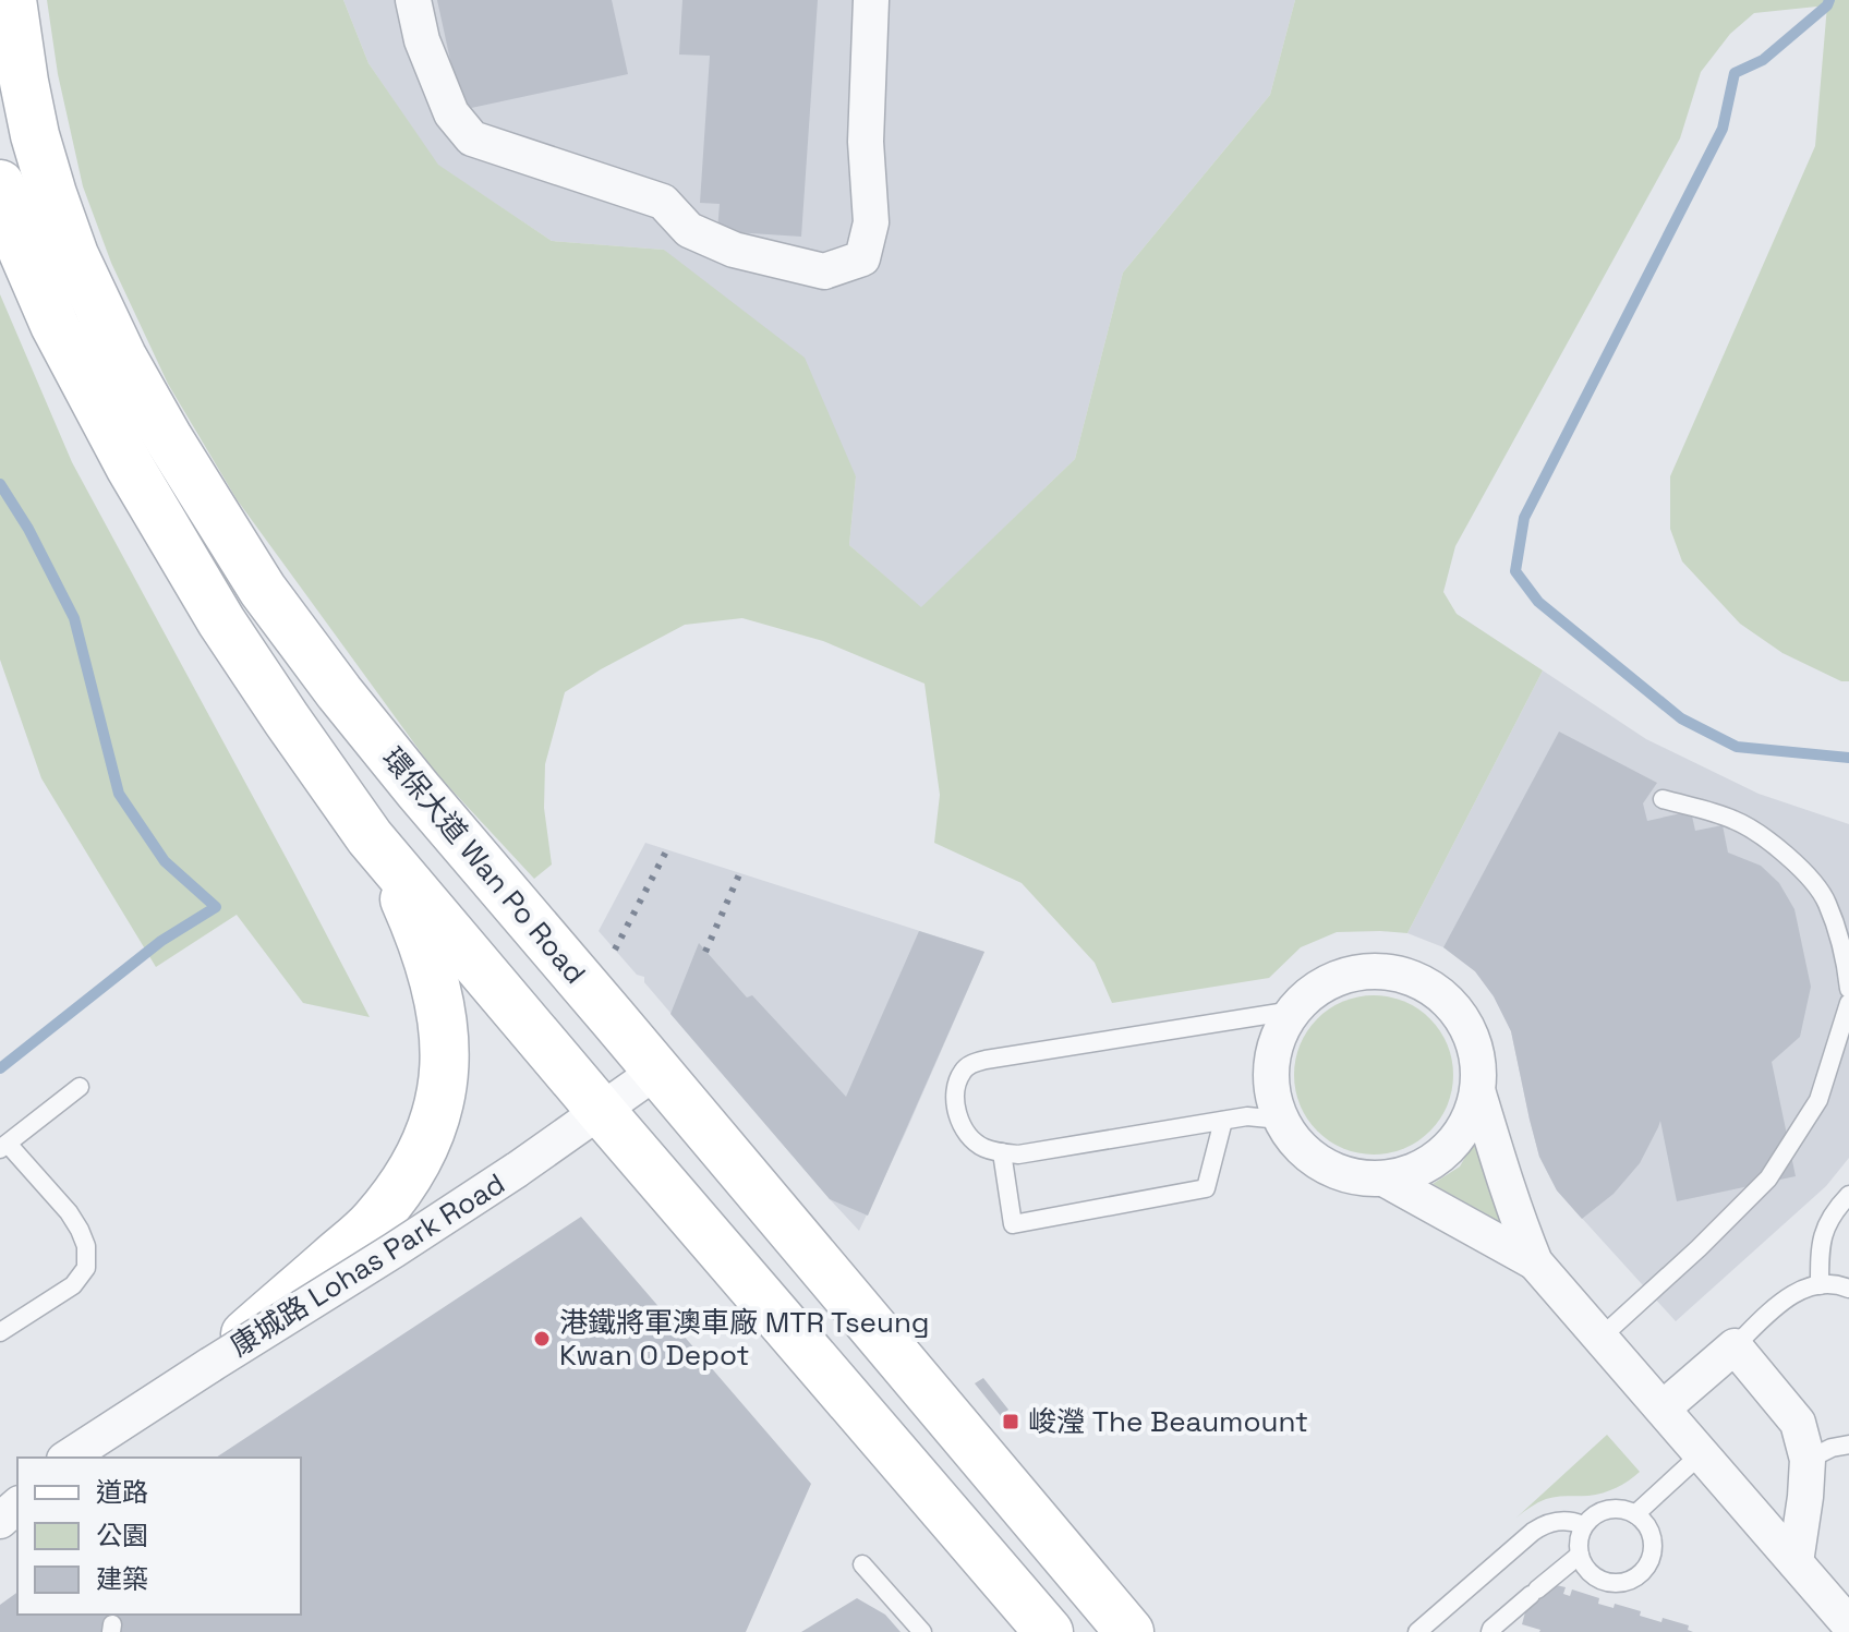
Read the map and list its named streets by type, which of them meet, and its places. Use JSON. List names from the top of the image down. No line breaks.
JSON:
{"streets":{"main road":["環保大道 Wan Po Road"],"street":["康城路 Lohas Park Road"]},"crossings":[["環保大道 Wan Po Road","康城路 Lohas Park Road"]],"places":{"other":["港鐵將軍澳車廠 MTR Tseung Kwan O Depot"],"transit":["峻瀅 The Beaumount"]},"legend":["道路","公園","建築"]}
